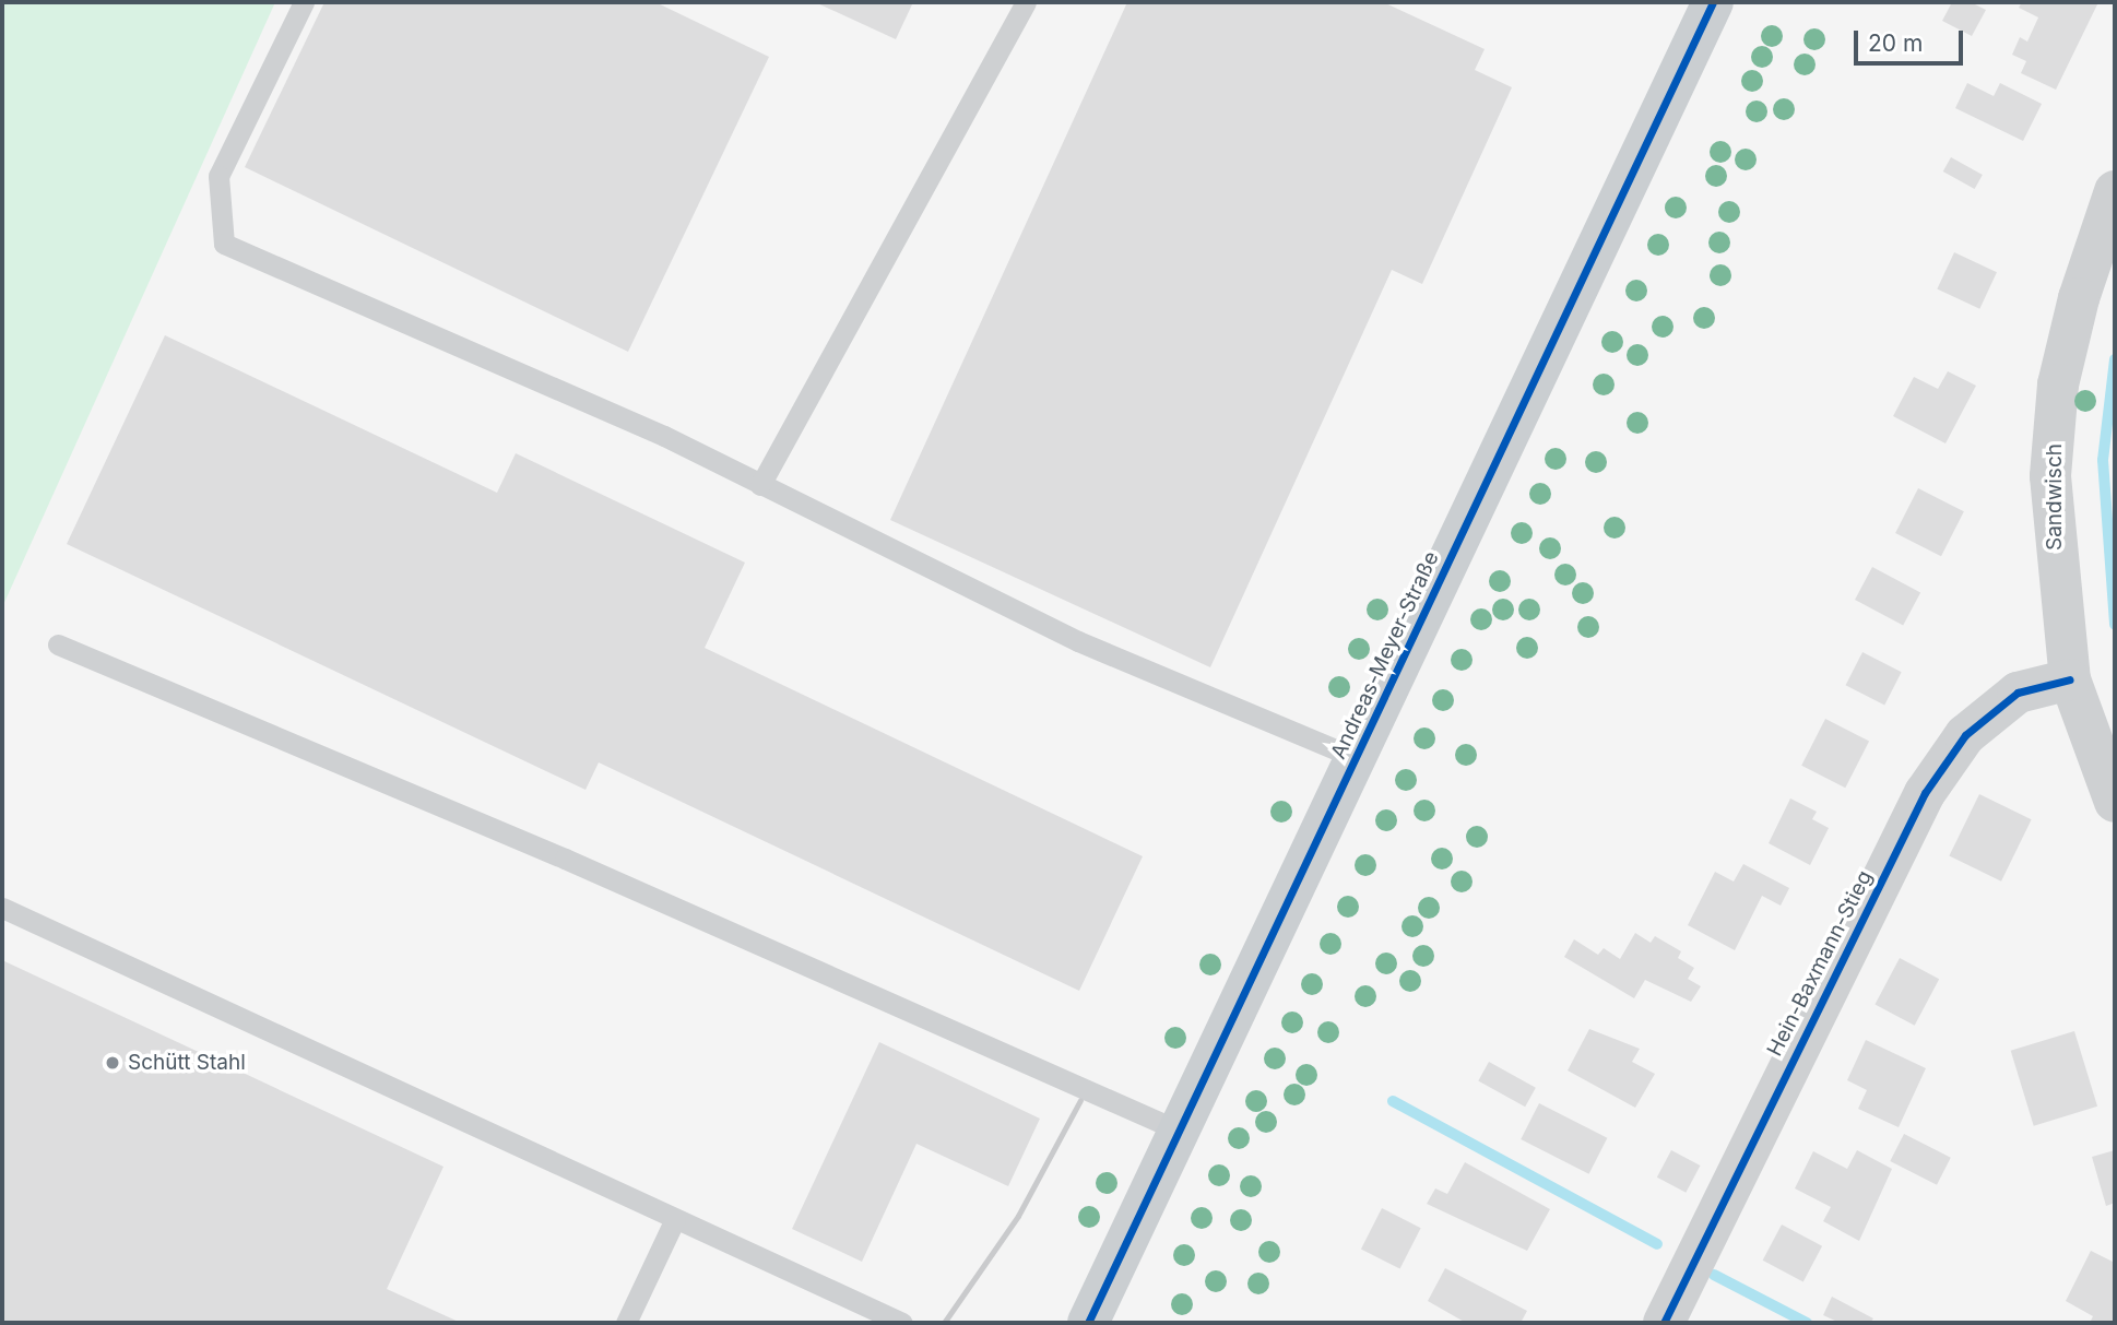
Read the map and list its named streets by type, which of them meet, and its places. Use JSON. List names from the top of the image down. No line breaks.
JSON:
{"streets":{"main road":["Andreas-Meyer-Straße"],"street":["Sandwisch","Hein-Baxmann-Stieg"]},"crossings":[["Sandwisch","Hein-Baxmann-Stieg"]],"places":["Schütt Stahl"],"scale_bar":"20 m"}
